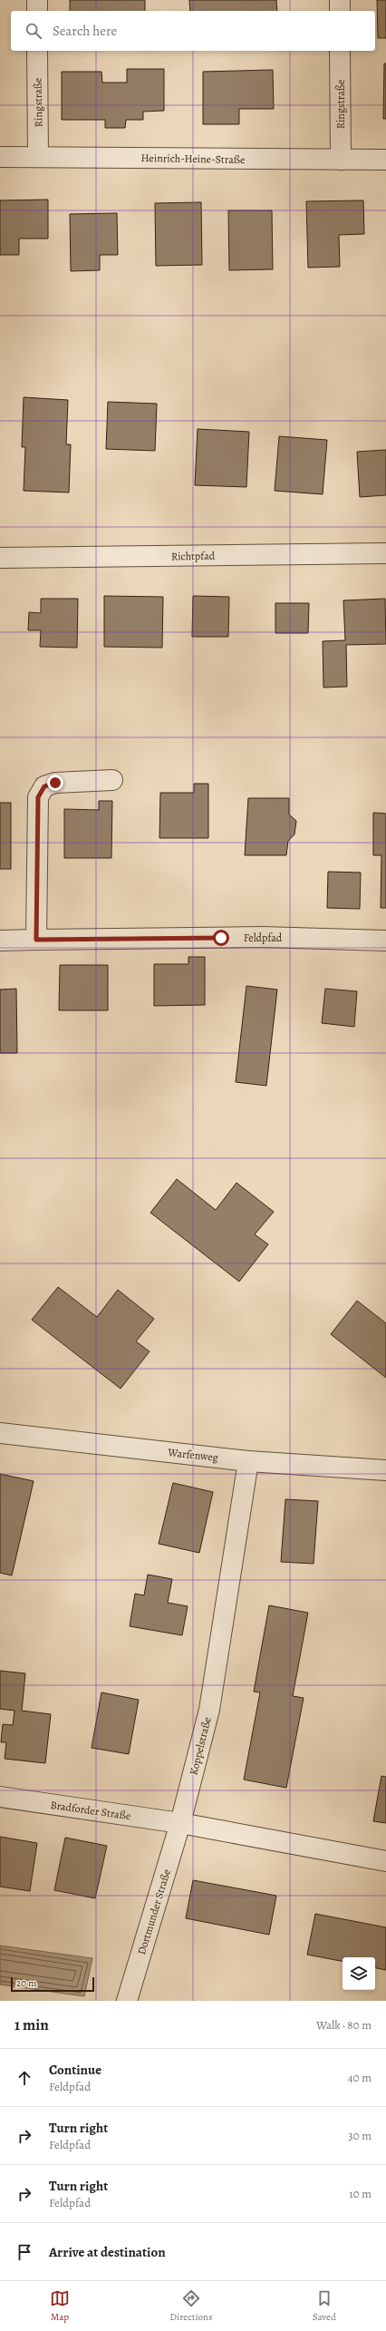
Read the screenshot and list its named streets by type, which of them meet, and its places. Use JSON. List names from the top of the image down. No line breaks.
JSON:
{"streets":{"street":["Ringstraße","Heinrich-Heine-Straße","Richtpfad","Feldpfad","Warfenweg","Koppelstraße","Bradforder Straße","Dortmunder Straße"]},"crossings":[["Ringstraße","Heinrich-Heine-Straße"],["Warfenweg","Koppelstraße"],["Koppelstraße","Bradforder Straße"],["Koppelstraße","Dortmunder Straße"],["Bradforder Straße","Dortmunder Straße"]],"scale_bar":"20 m","page":{"search":"Search here","scale":"20 m","heading":["1 min","Walk · 80 m"],"list":[["Continue","Feldpfad","40 m"],["Turn right","Feldpfad","30 m"],["Turn right","Feldpfad","10 m"],"Arrive at destination"],"nav":["Map","Directions","Saved"]}}
